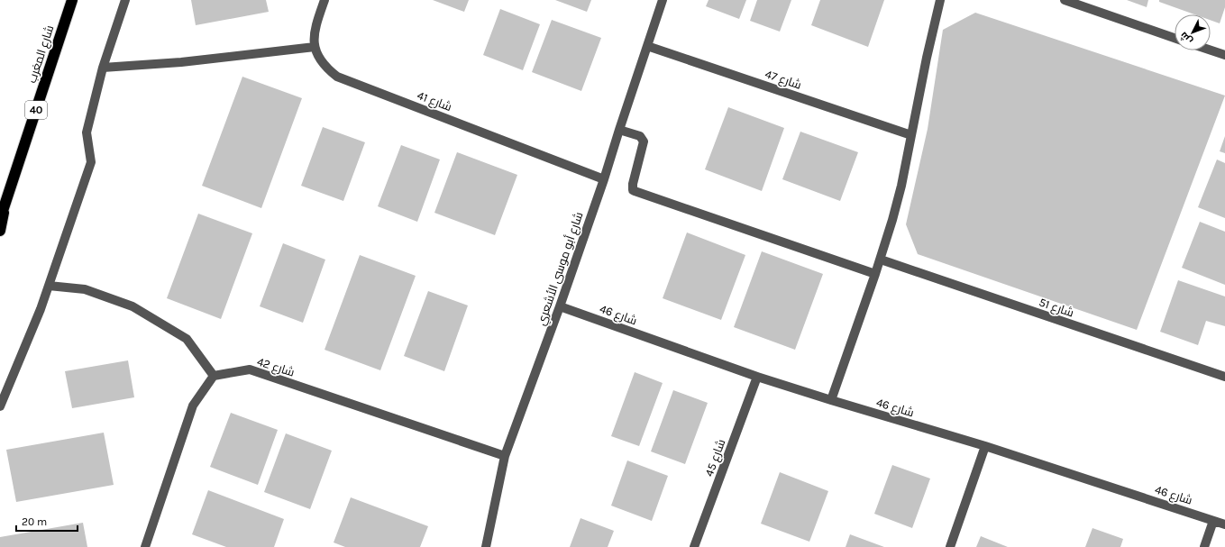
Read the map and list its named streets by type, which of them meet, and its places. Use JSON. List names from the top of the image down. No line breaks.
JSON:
{"streets":{"highway":["شارع المغرب","40"],"street":["شارع 47","شارع 41","شارع أبو موسى الأشعري","شارع 51","شارع 46","شارع 42","شارع 45"]},"crossings":[["شارع 47","شارع أبو موسى الأشعري"],["شارع 41","شارع أبو موسى الأشعري"],["شارع أبو موسى الأشعري","شارع 46"],["شارع أبو موسى الأشعري","شارع 42"],["شارع 46","شارع 45"]],"scale_bar":"20 m","north":"bottom left"}
